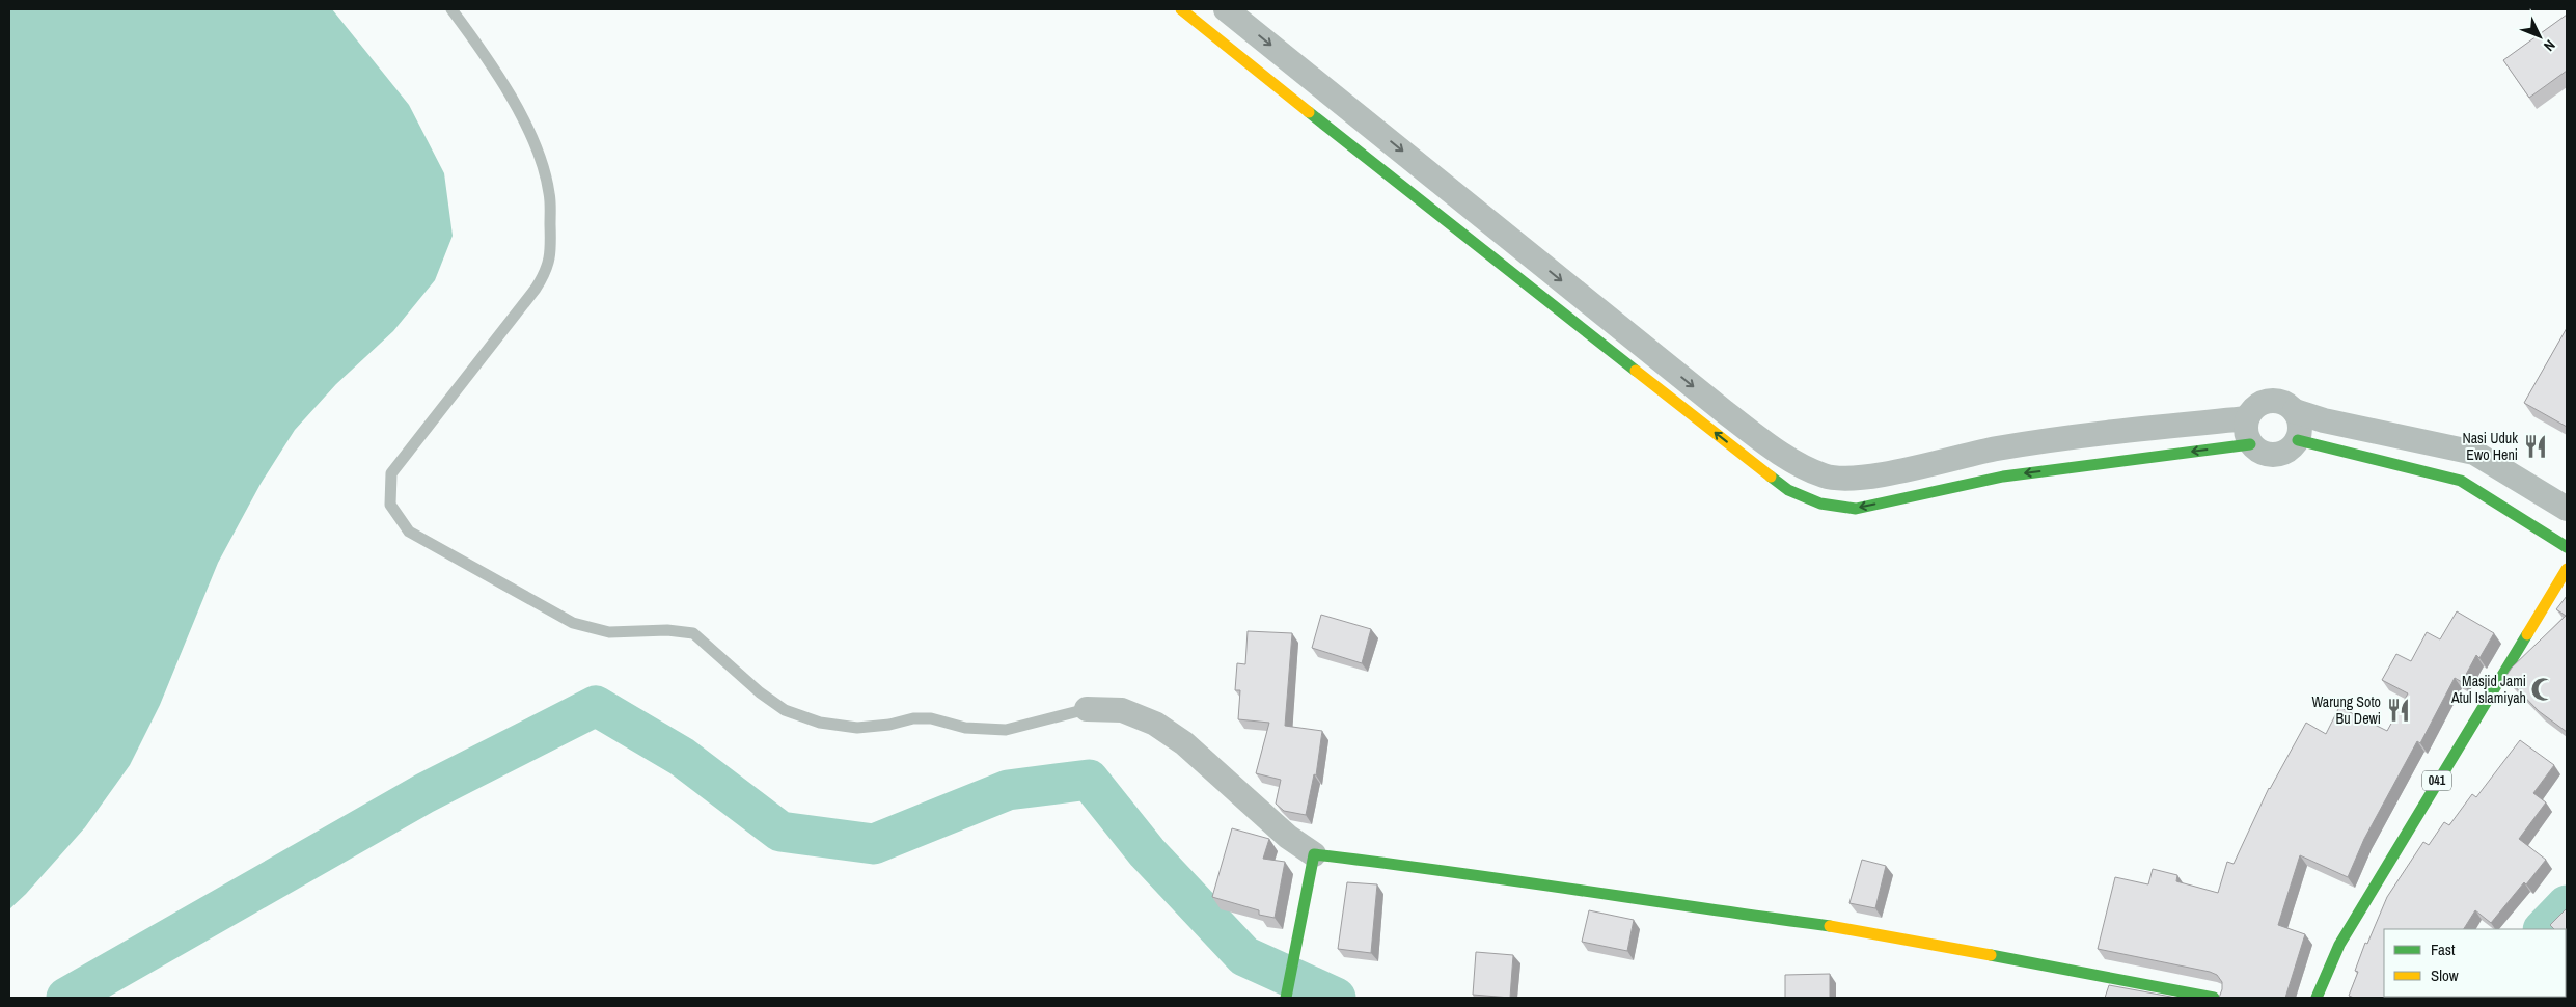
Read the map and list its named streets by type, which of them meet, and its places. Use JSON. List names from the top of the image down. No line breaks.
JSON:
{"streets":{"street":["041"]},"places":{"restaurant":["Nasi Uduk Ewo Heni","Warung Soto Bu Dewi"],"mosque":["Masjid Jami Atul Islamiyah"]},"legend":["Fast","Slow"],"north":"bottom right"}
